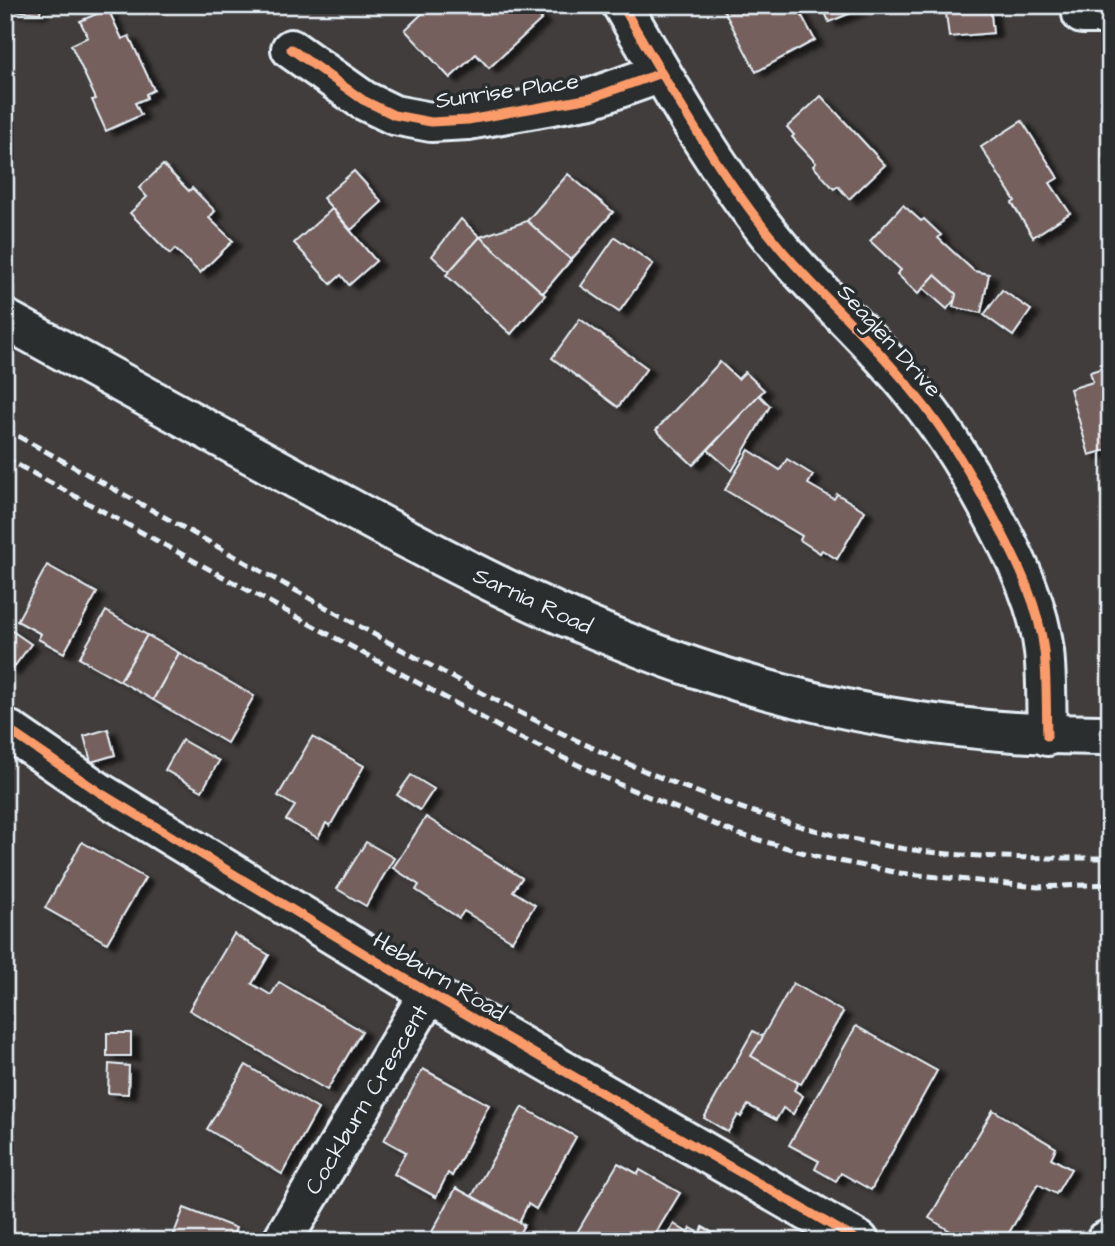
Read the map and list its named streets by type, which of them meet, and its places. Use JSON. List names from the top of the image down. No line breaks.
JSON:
{"streets":{"street":["Sunrise Place","Seaglen Drive","Sarnia Road","Hebburn Road","Cockburn Crescent"]},"crossings":[["Sunrise Place","Seaglen Drive"],["Seaglen Drive","Sarnia Road"],["Hebburn Road","Cockburn Crescent"]]}
